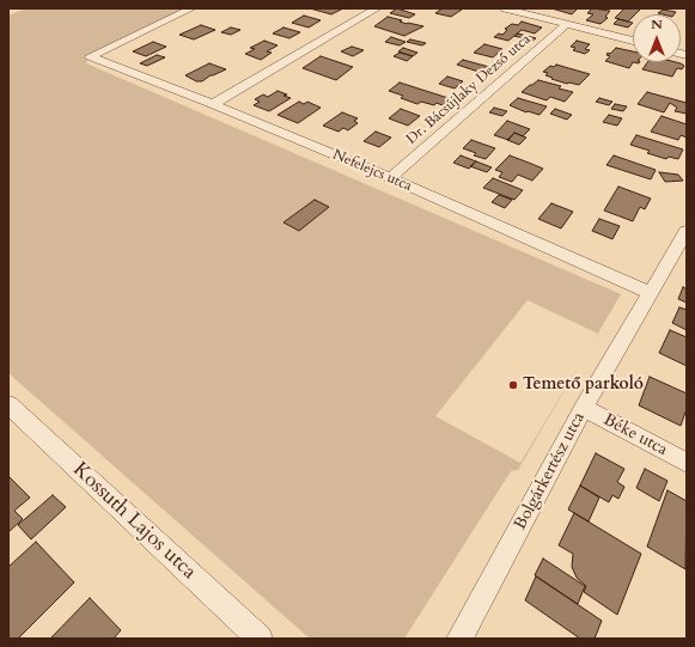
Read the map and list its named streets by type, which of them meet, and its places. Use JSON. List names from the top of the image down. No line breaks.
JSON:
{"streets":{"street":["Dr. Bácsújlaky Dezső utca","Nefelejcs utca","Béke utca","Bolgárkertész utca","Kossuth Lajos utca"]},"crossings":[["Dr. Bácsújlaky Dezső utca","Nefelejcs utca"],["Nefelejcs utca","Bolgárkertész utca"],["Béke utca","Bolgárkertész utca"]],"places":["Temető parkoló"],"north":"top"}
